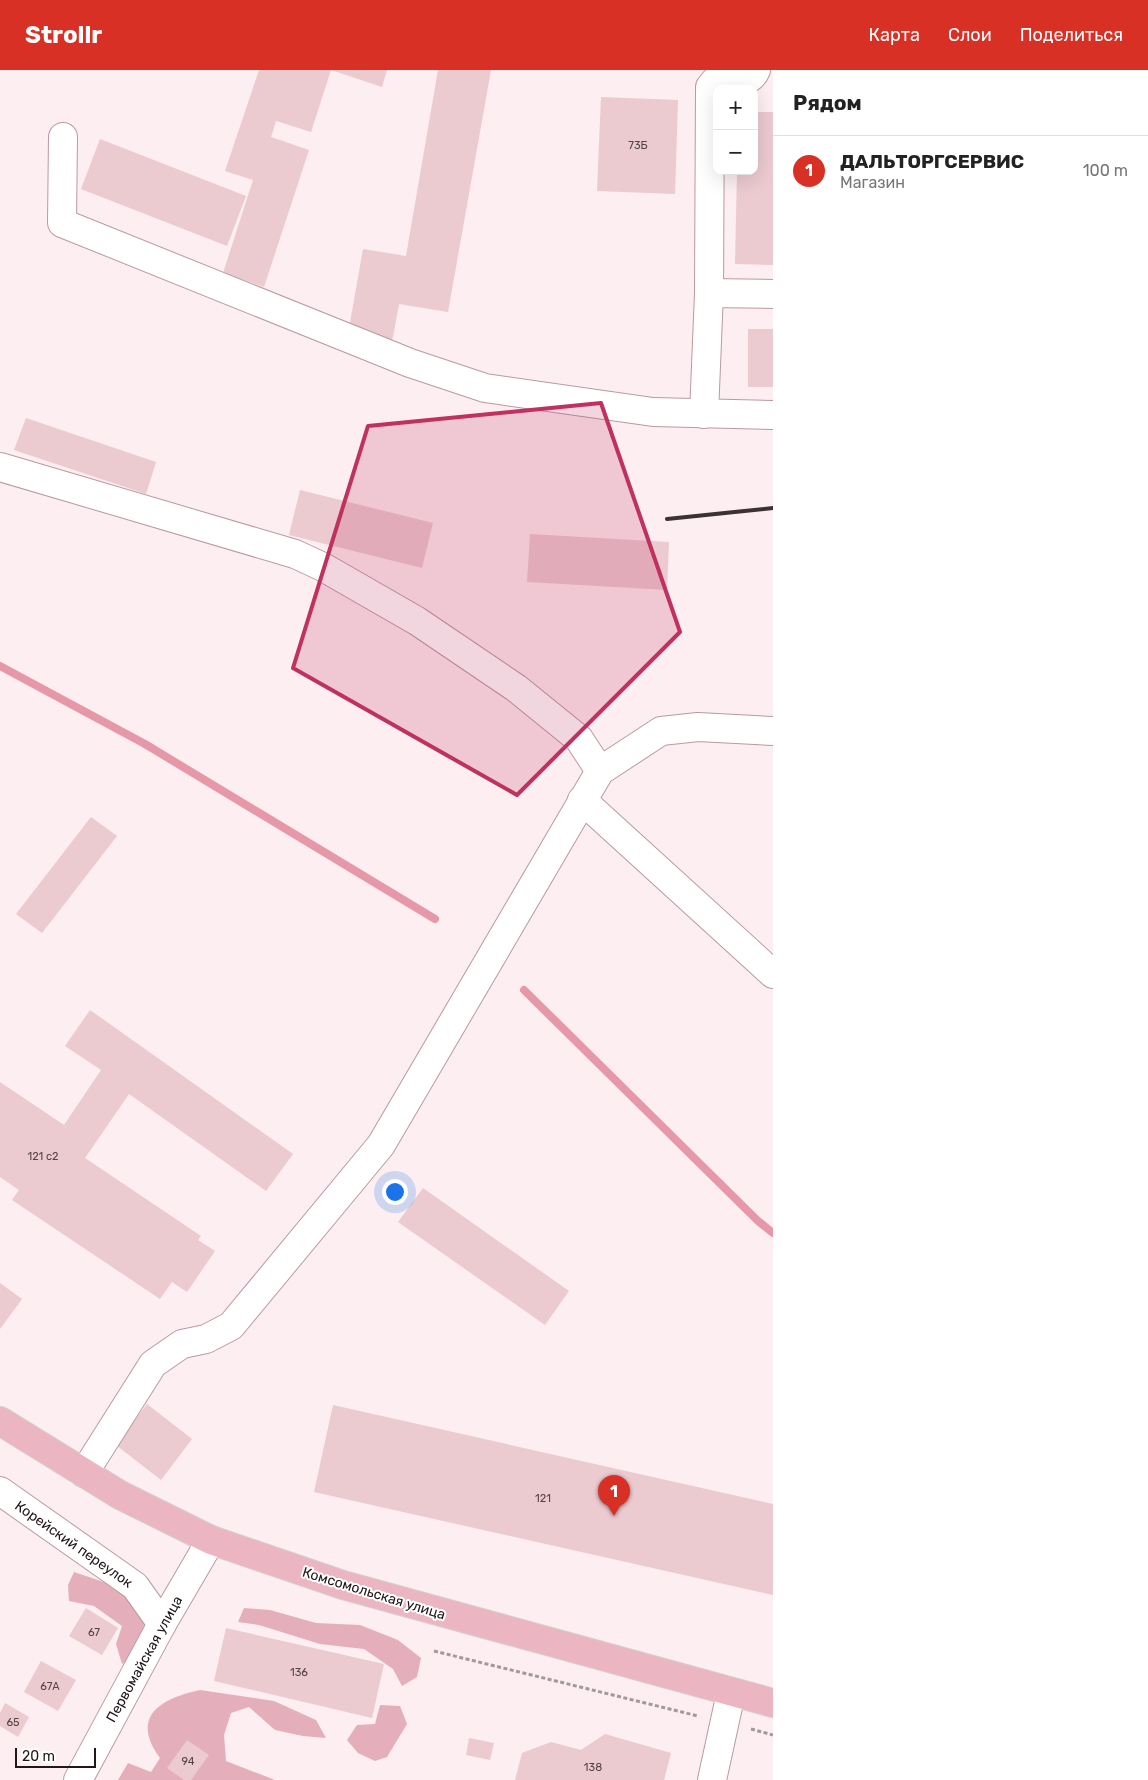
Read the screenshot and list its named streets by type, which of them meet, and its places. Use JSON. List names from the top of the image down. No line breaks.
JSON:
{"streets":{"main road":["Комсомольская улица"],"street":["Корейский переулок","Первомайская улица"]},"crossings":[["Корейский переулок","Первомайская улица"],["Комсомольская улица","Первомайская улица"]],"house_numbers":["73Б","121 с2","121","67","136","67А","65","94","138"],"scale_bar":"20 m","page":{"header":"Strollr","nav":["Карта","Слои","Поделиться"],"heading":"Рядом","map_buttons":["+","−"],"list":[{"mark":"1","name":"ДАЛЬТОРГСЕРВИС","note":"Магазин","value":"100 m"}],"pins":"1","scale":"20 m"}}
